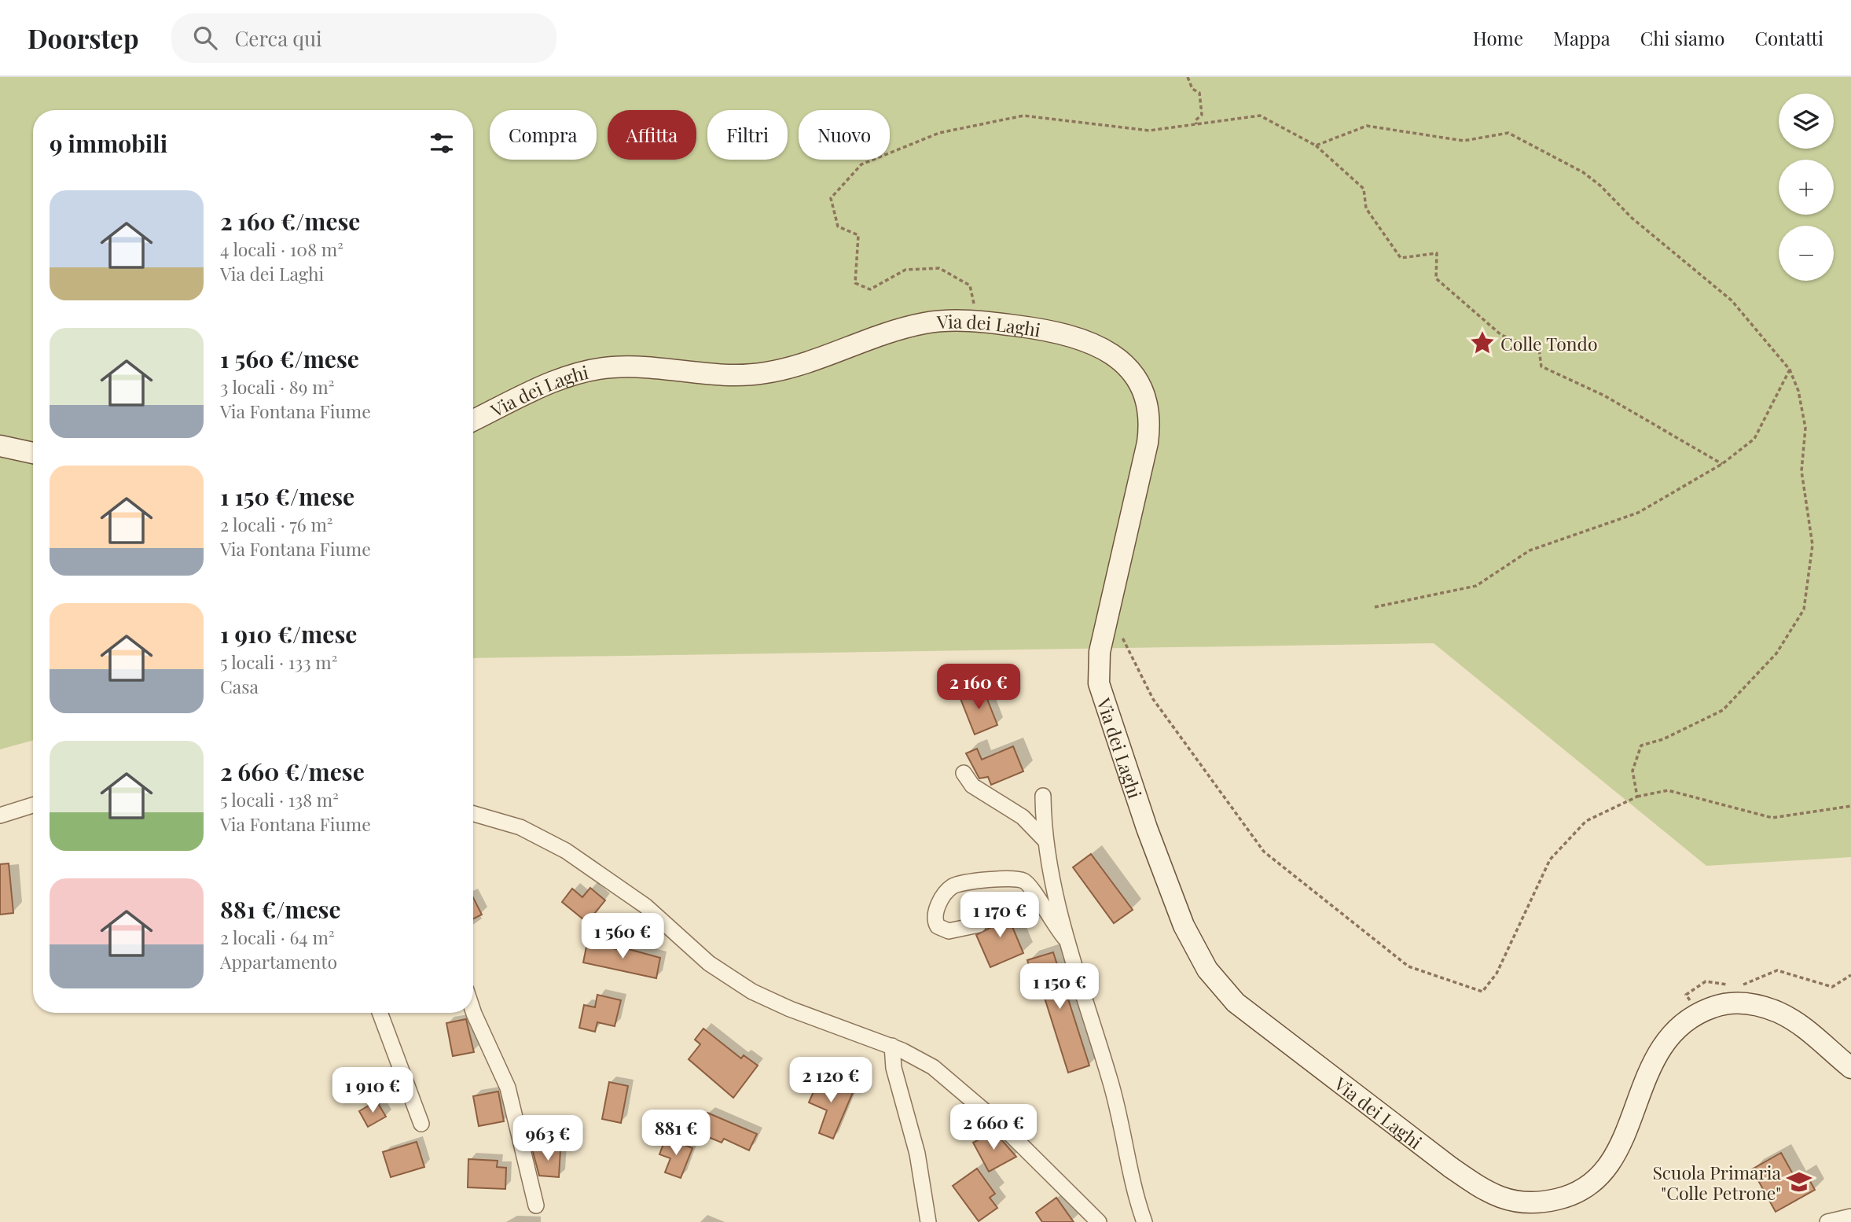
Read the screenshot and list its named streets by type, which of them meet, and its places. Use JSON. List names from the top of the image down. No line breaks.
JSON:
{"streets":{"main road":["Via dei Laghi"]},"places":{"place":["Colle Tondo"],"school or university":["Scuola Primaria \"Colle Petrone\""]},"page":{"header":"Doorstep","search":"Cerca qui","nav":["Home","Mappa","Chi siamo","Contatti"],"map_buttons":["+","−"],"chip":["Compra","Affitta","Filtri","Nuovo"],"heading":"9 immobili","list":[{"name":"2 160 €/mese","note":"4 locali · 108 m² · Via dei Laghi"},{"name":"1 560 €/mese","note":"3 locali · 89 m² · Via Fontana Fiume"},{"name":"1 150 €/mese","note":"2 locali · 76 m² · Via Fontana Fiume"},{"name":"1 910 €/mese","note":"5 locali · 133 m² · Casa"},{"name":"2 660 €/mese","note":"5 locali · 138 m² · Via Fontana Fiume"},{"name":"881 €/mese","note":"2 locali · 64 m² · Appartamento"}],"price":["2 160 €","1 170 €","1 560 €","1 150 €","2 120 €","1 910 €","2 660 €","881 €","963 €"]}}
